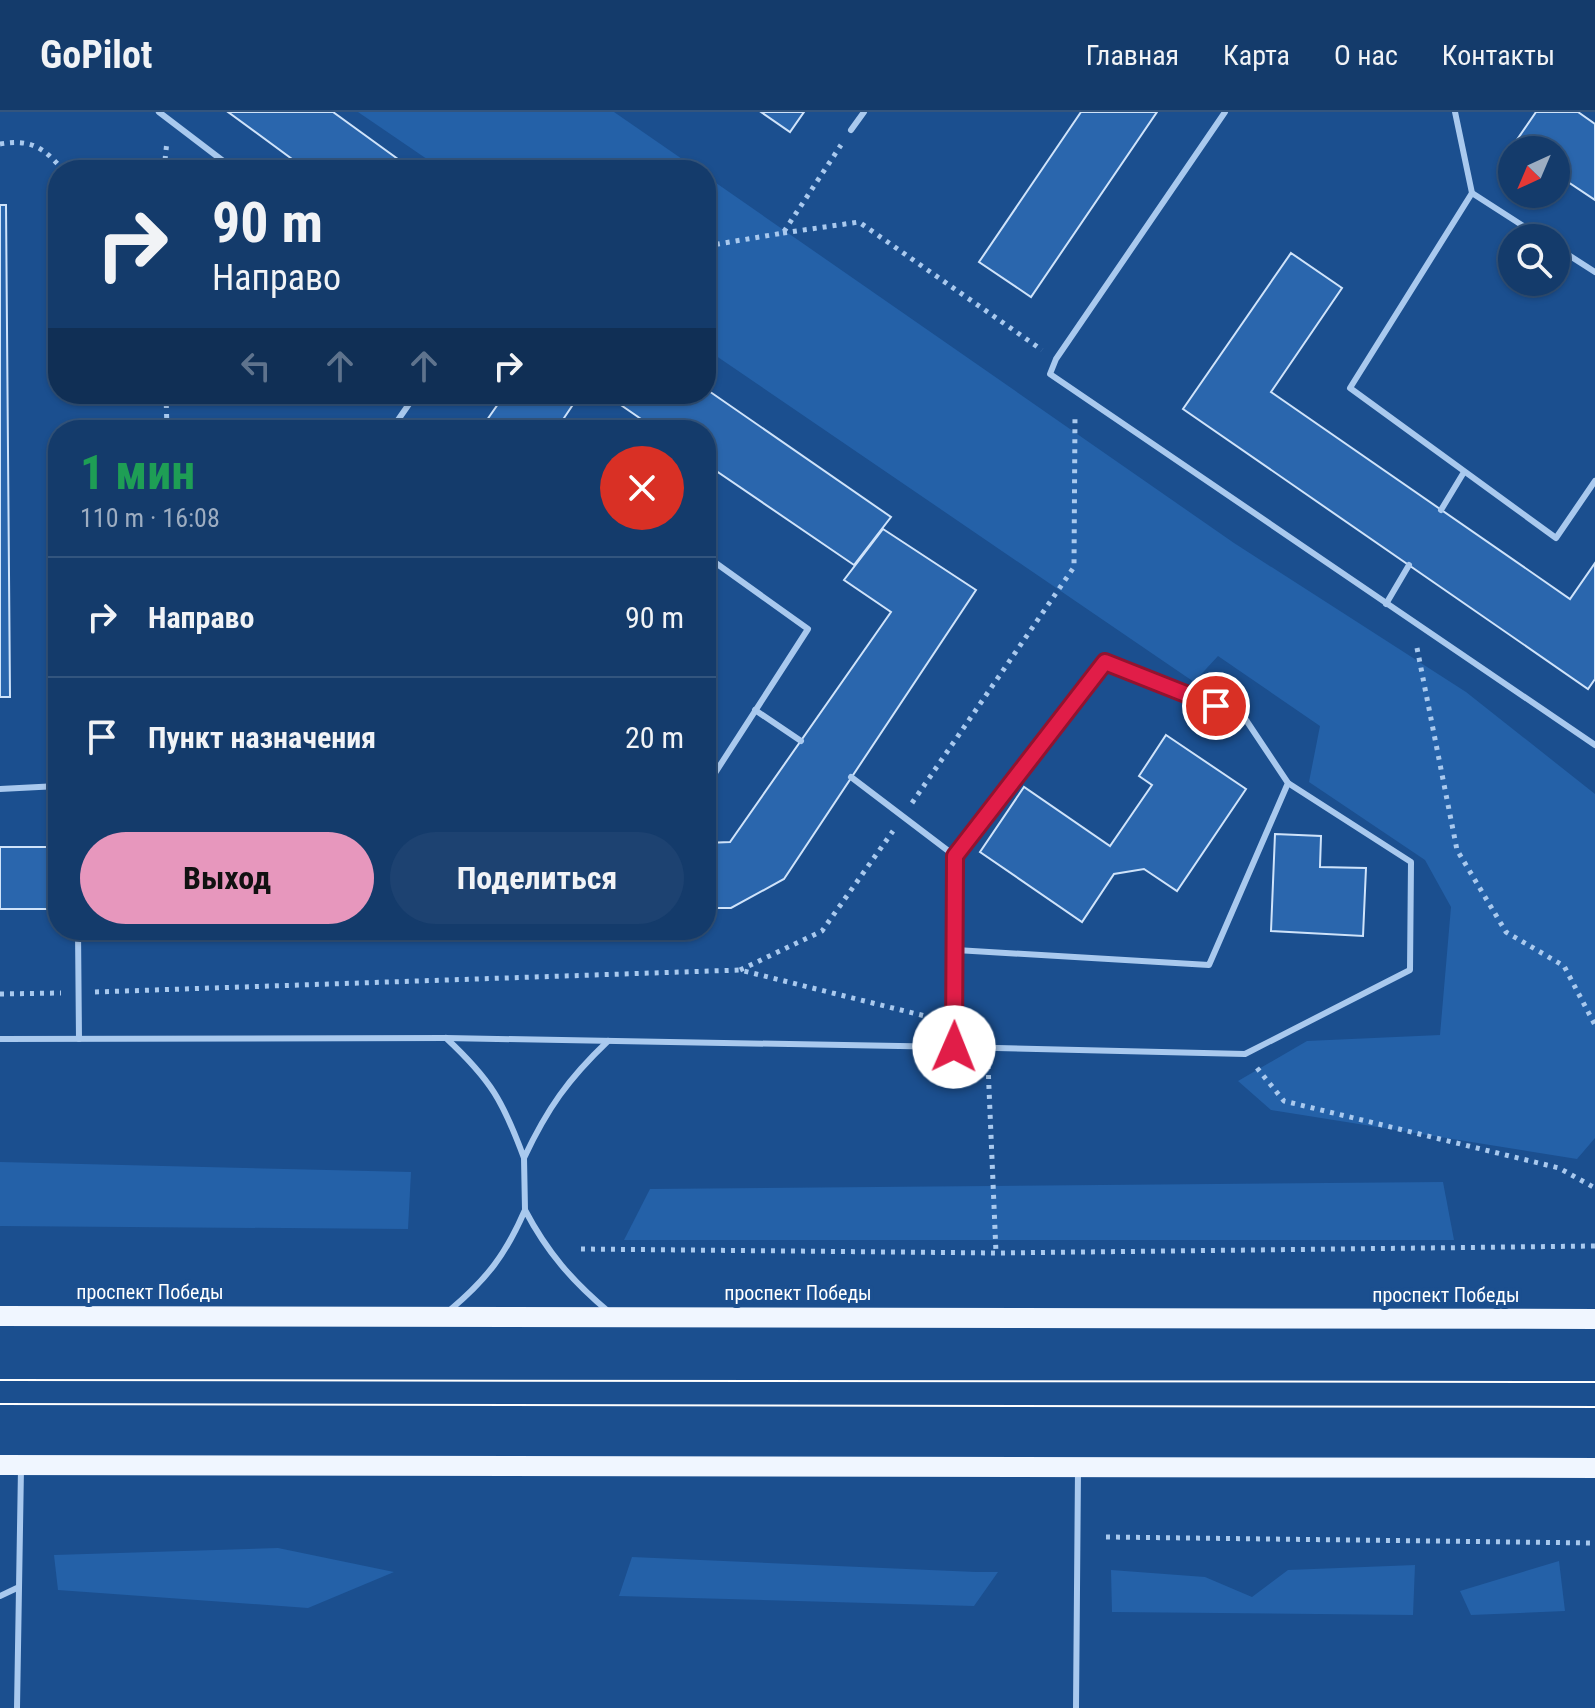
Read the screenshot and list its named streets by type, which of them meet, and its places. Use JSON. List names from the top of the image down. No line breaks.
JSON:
{"streets":{"main road":["проспект Победы"]},"north":"bottom left","page":{"header":"GoPilot","nav":["Главная","Карта","О нас","Контакты"],"turn":["90 m","Направо"],"heading":["1 мин","110 m · 16:08"],"list":[{"name":"Направо","value":"90 m"},{"name":"Пункт назначения","value":"20 m"}],"buttons":["Выход","Поделиться"]}}
